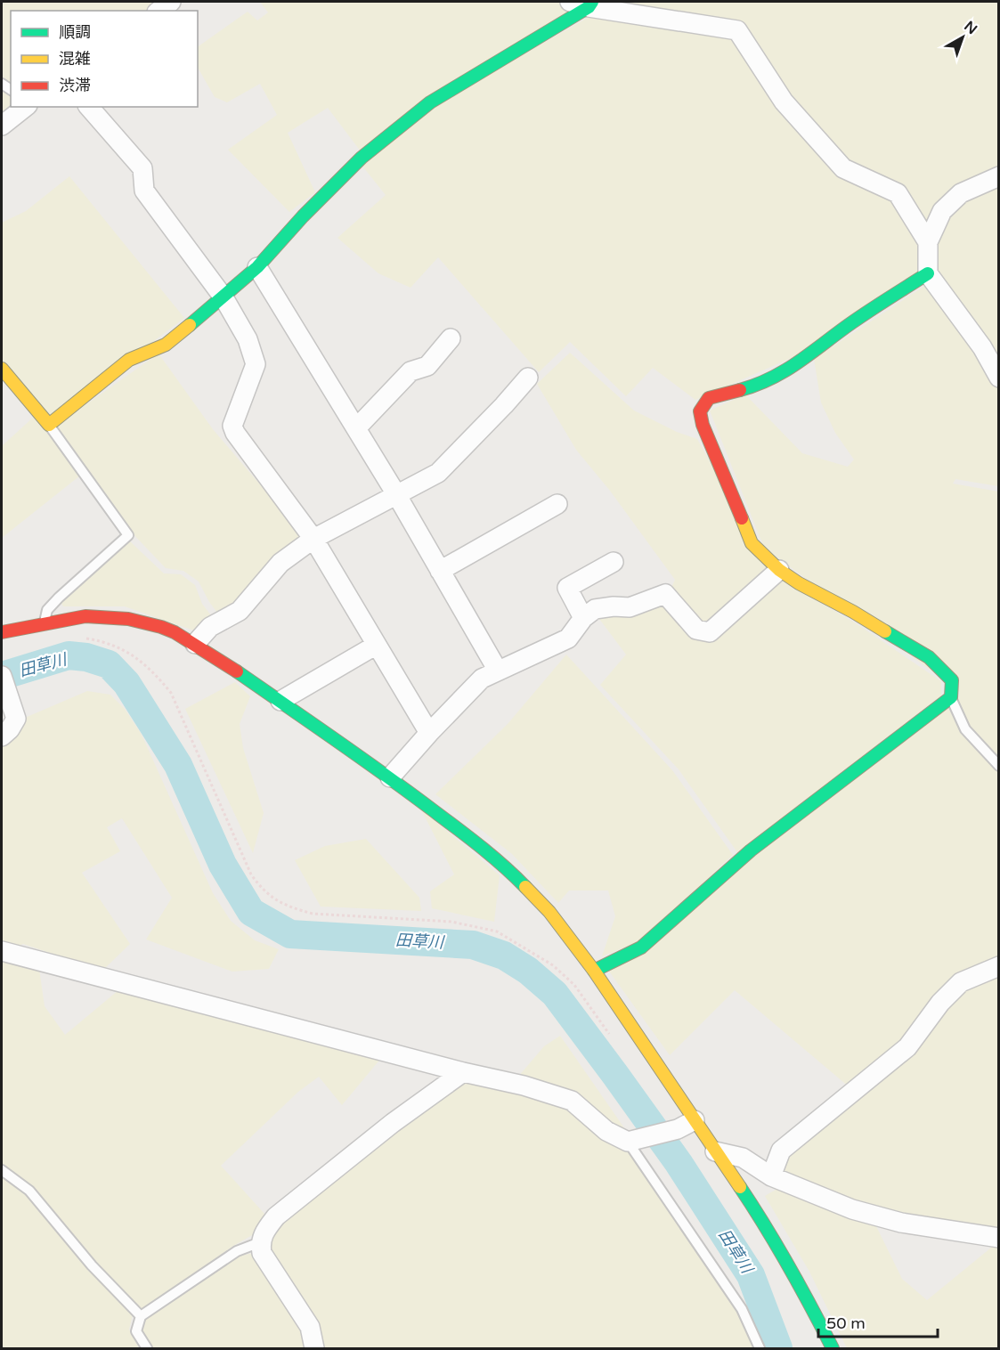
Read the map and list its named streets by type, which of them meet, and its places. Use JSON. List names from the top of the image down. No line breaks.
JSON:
{"water":["田草川"],"legend":["順調","混雑","渋滞"],"scale_bar":"50 m","north":"top right"}
